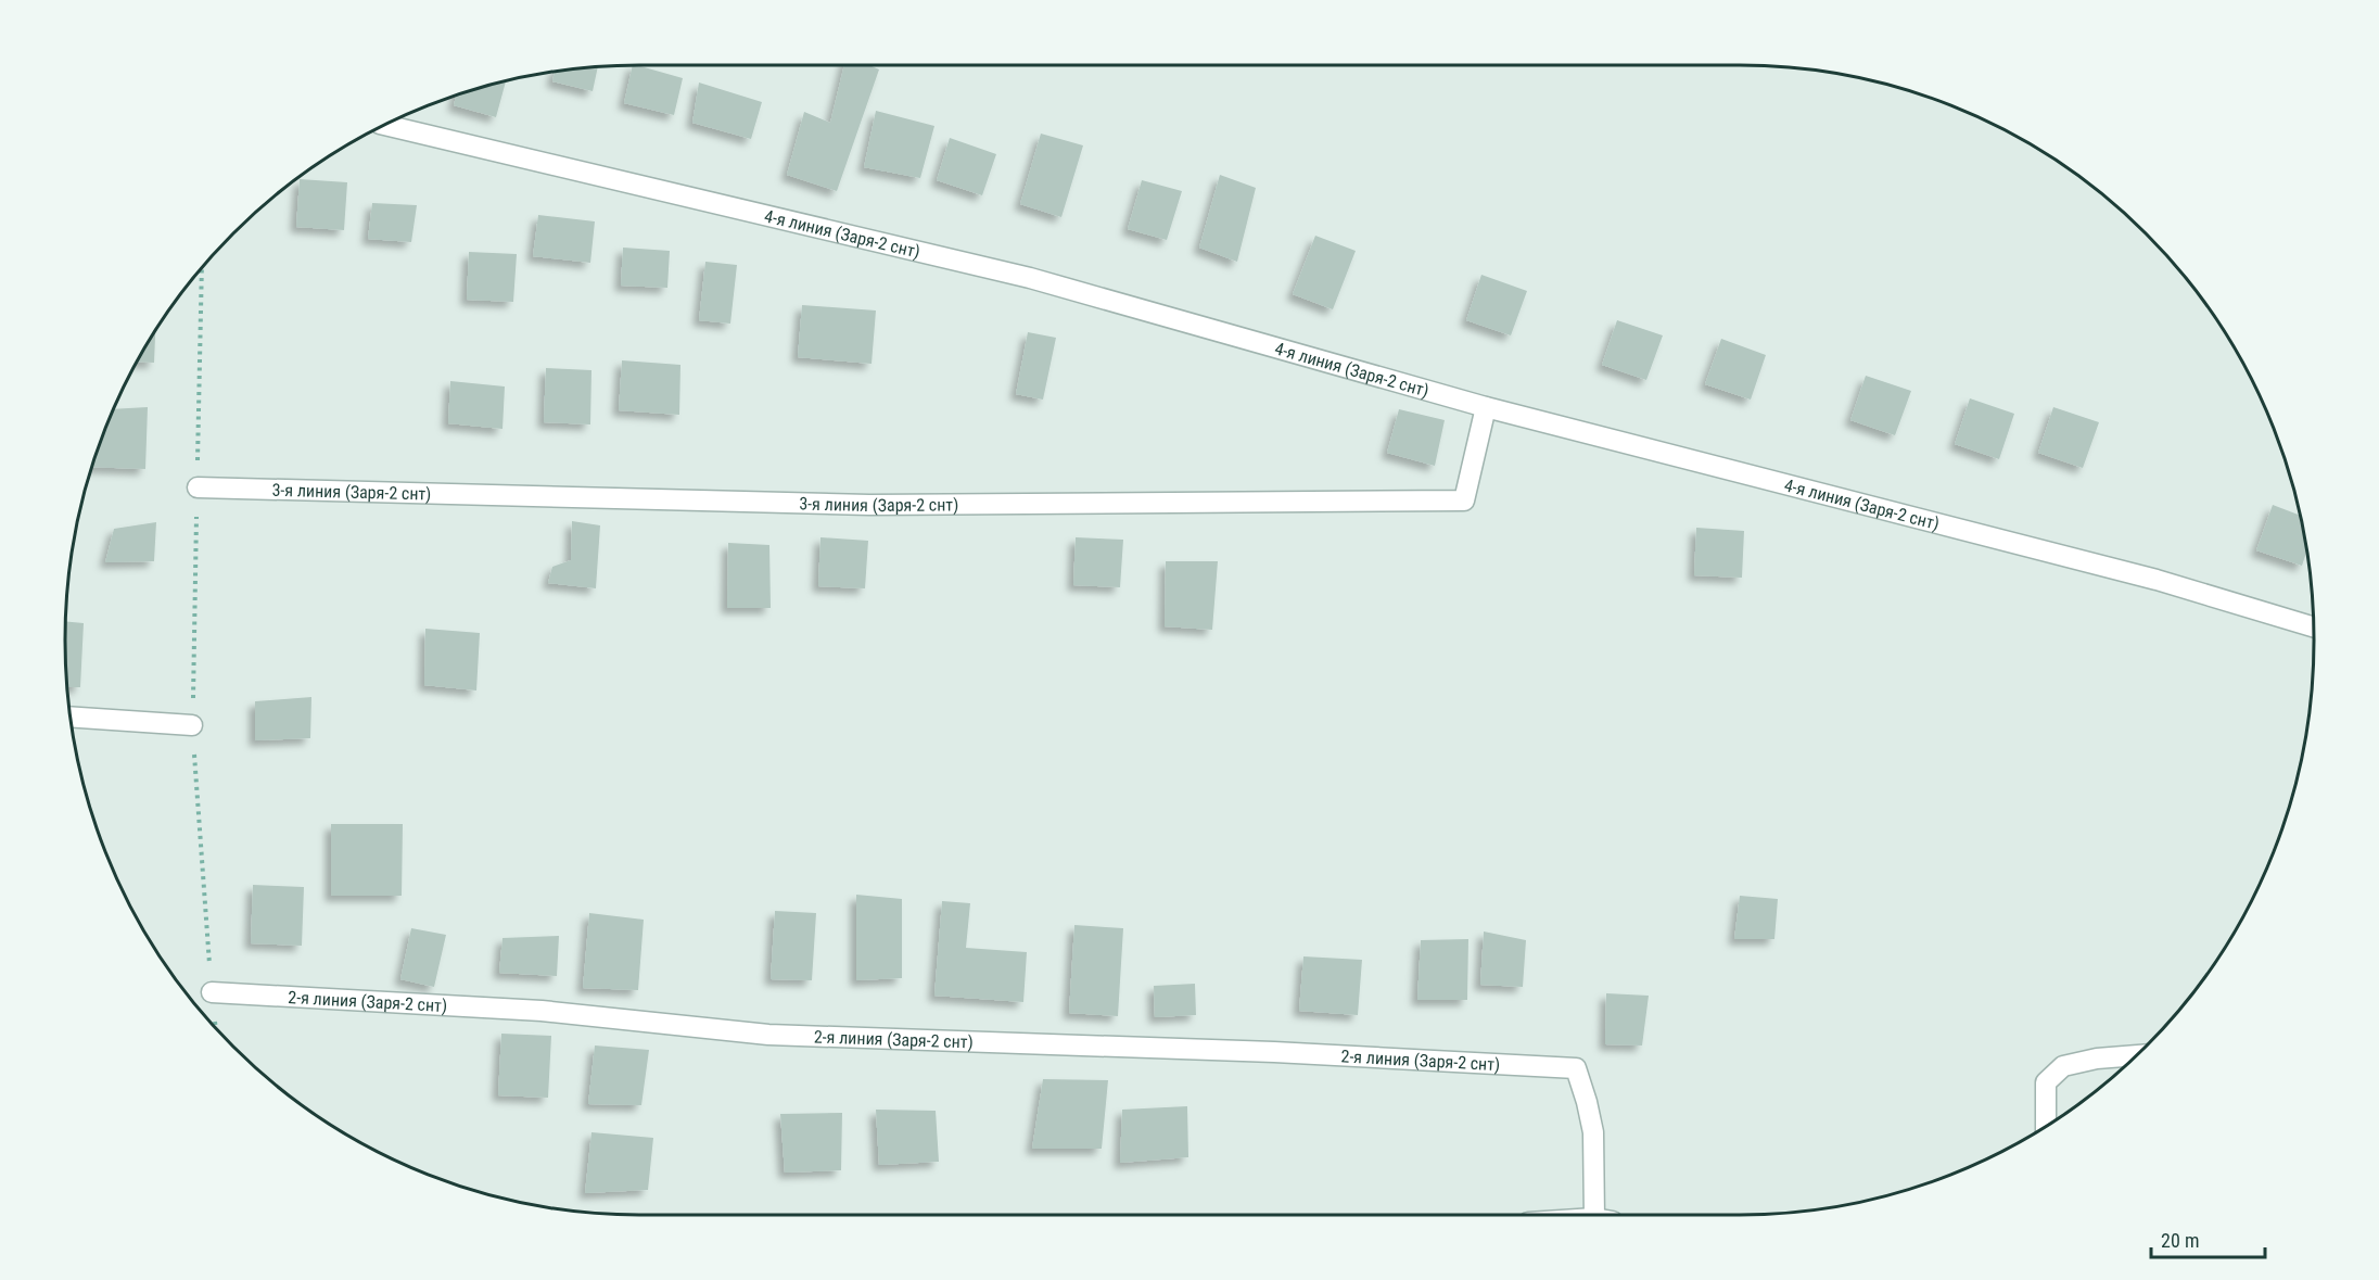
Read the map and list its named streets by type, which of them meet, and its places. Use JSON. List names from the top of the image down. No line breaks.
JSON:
{"streets":{"street":["4-я линия (Заря-2 снт)","3-я линия (Заря-2 снт)","2-я линия (Заря-2 снт)"]},"crossings":[["4-я линия (Заря-2 снт)","3-я линия (Заря-2 снт)"]],"scale_bar":"20 m"}
